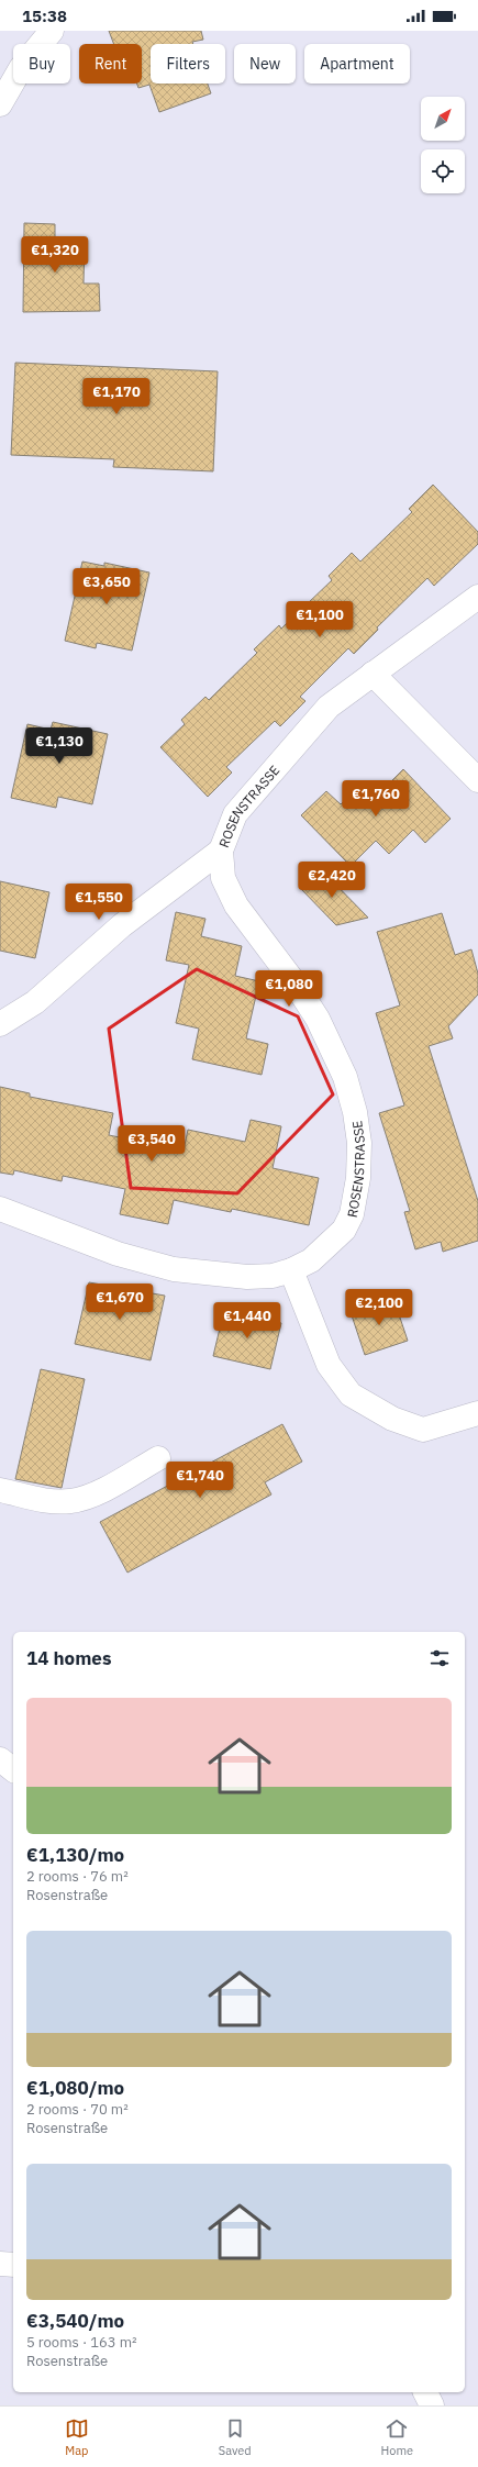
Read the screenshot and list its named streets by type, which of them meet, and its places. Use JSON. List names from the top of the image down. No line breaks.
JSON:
{"streets":{"street":["ROSENSTRASSE"]},"north":"top right","page":{"status":"15:38","chip":["Buy","Rent","Filters","New","Apartment"],"price":["€1,320","€1,170","€3,650","€1,100","€1,130","€1,760","€2,420","€1,550","€1,080","€3,540","€1,670","€2,100","€1,440","€1,740"],"heading":"14 homes","list":[{"name":"€1,130/mo","note":"2 rooms · 76 m² · Rosenstraße"},{"name":"€1,080/mo","note":"2 rooms · 70 m² · Rosenstraße"},{"name":"€3,540/mo","note":"5 rooms · 163 m² · Rosenstraße"}],"tabs":["Map","Saved","Home"]}}
